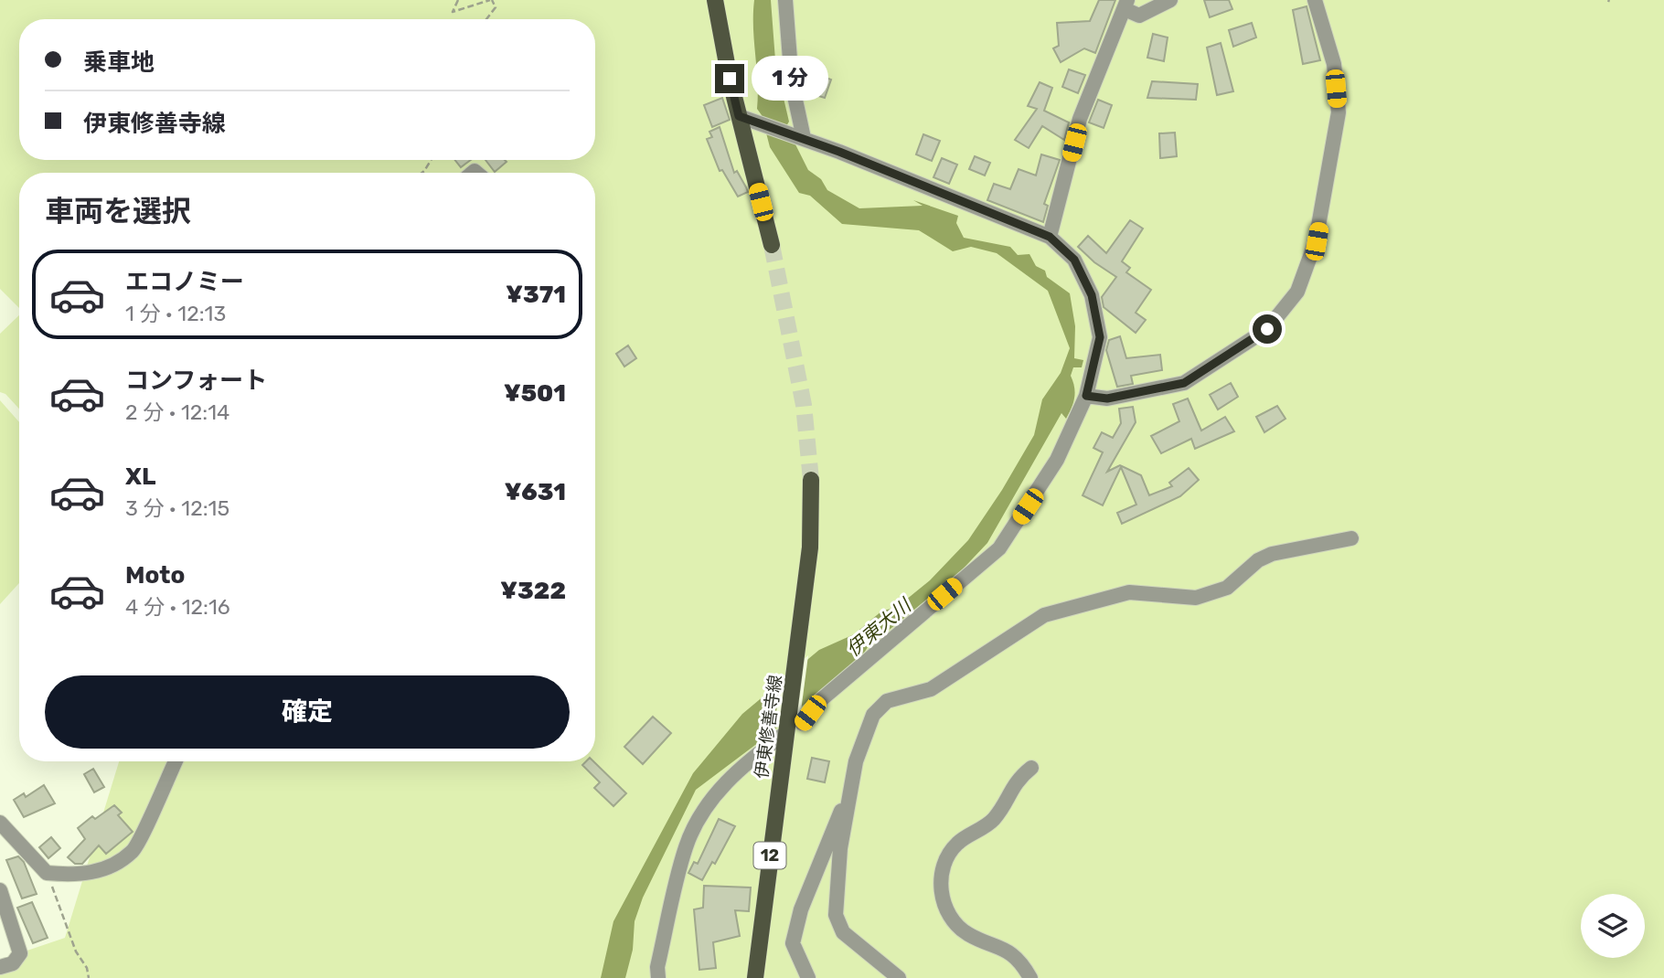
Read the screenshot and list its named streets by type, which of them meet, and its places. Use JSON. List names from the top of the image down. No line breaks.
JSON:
{"streets":{"main road":["伊東修善寺線","12"]},"water":["伊東大川"],"page":{"banner":["乗車地","伊東修善寺線"],"bubble":"1 分","heading":"車両を選択","list":[{"name":"エコノミー","note":"1 分 · 12:13","value":"¥371"},{"name":"コンフォート","note":"2 分 · 12:14","value":"¥501"},{"name":"XL","note":"3 分 · 12:15","value":"¥631"},{"name":"Moto","note":"4 分 · 12:16","value":"¥322"}],"buttons":"確定"}}
